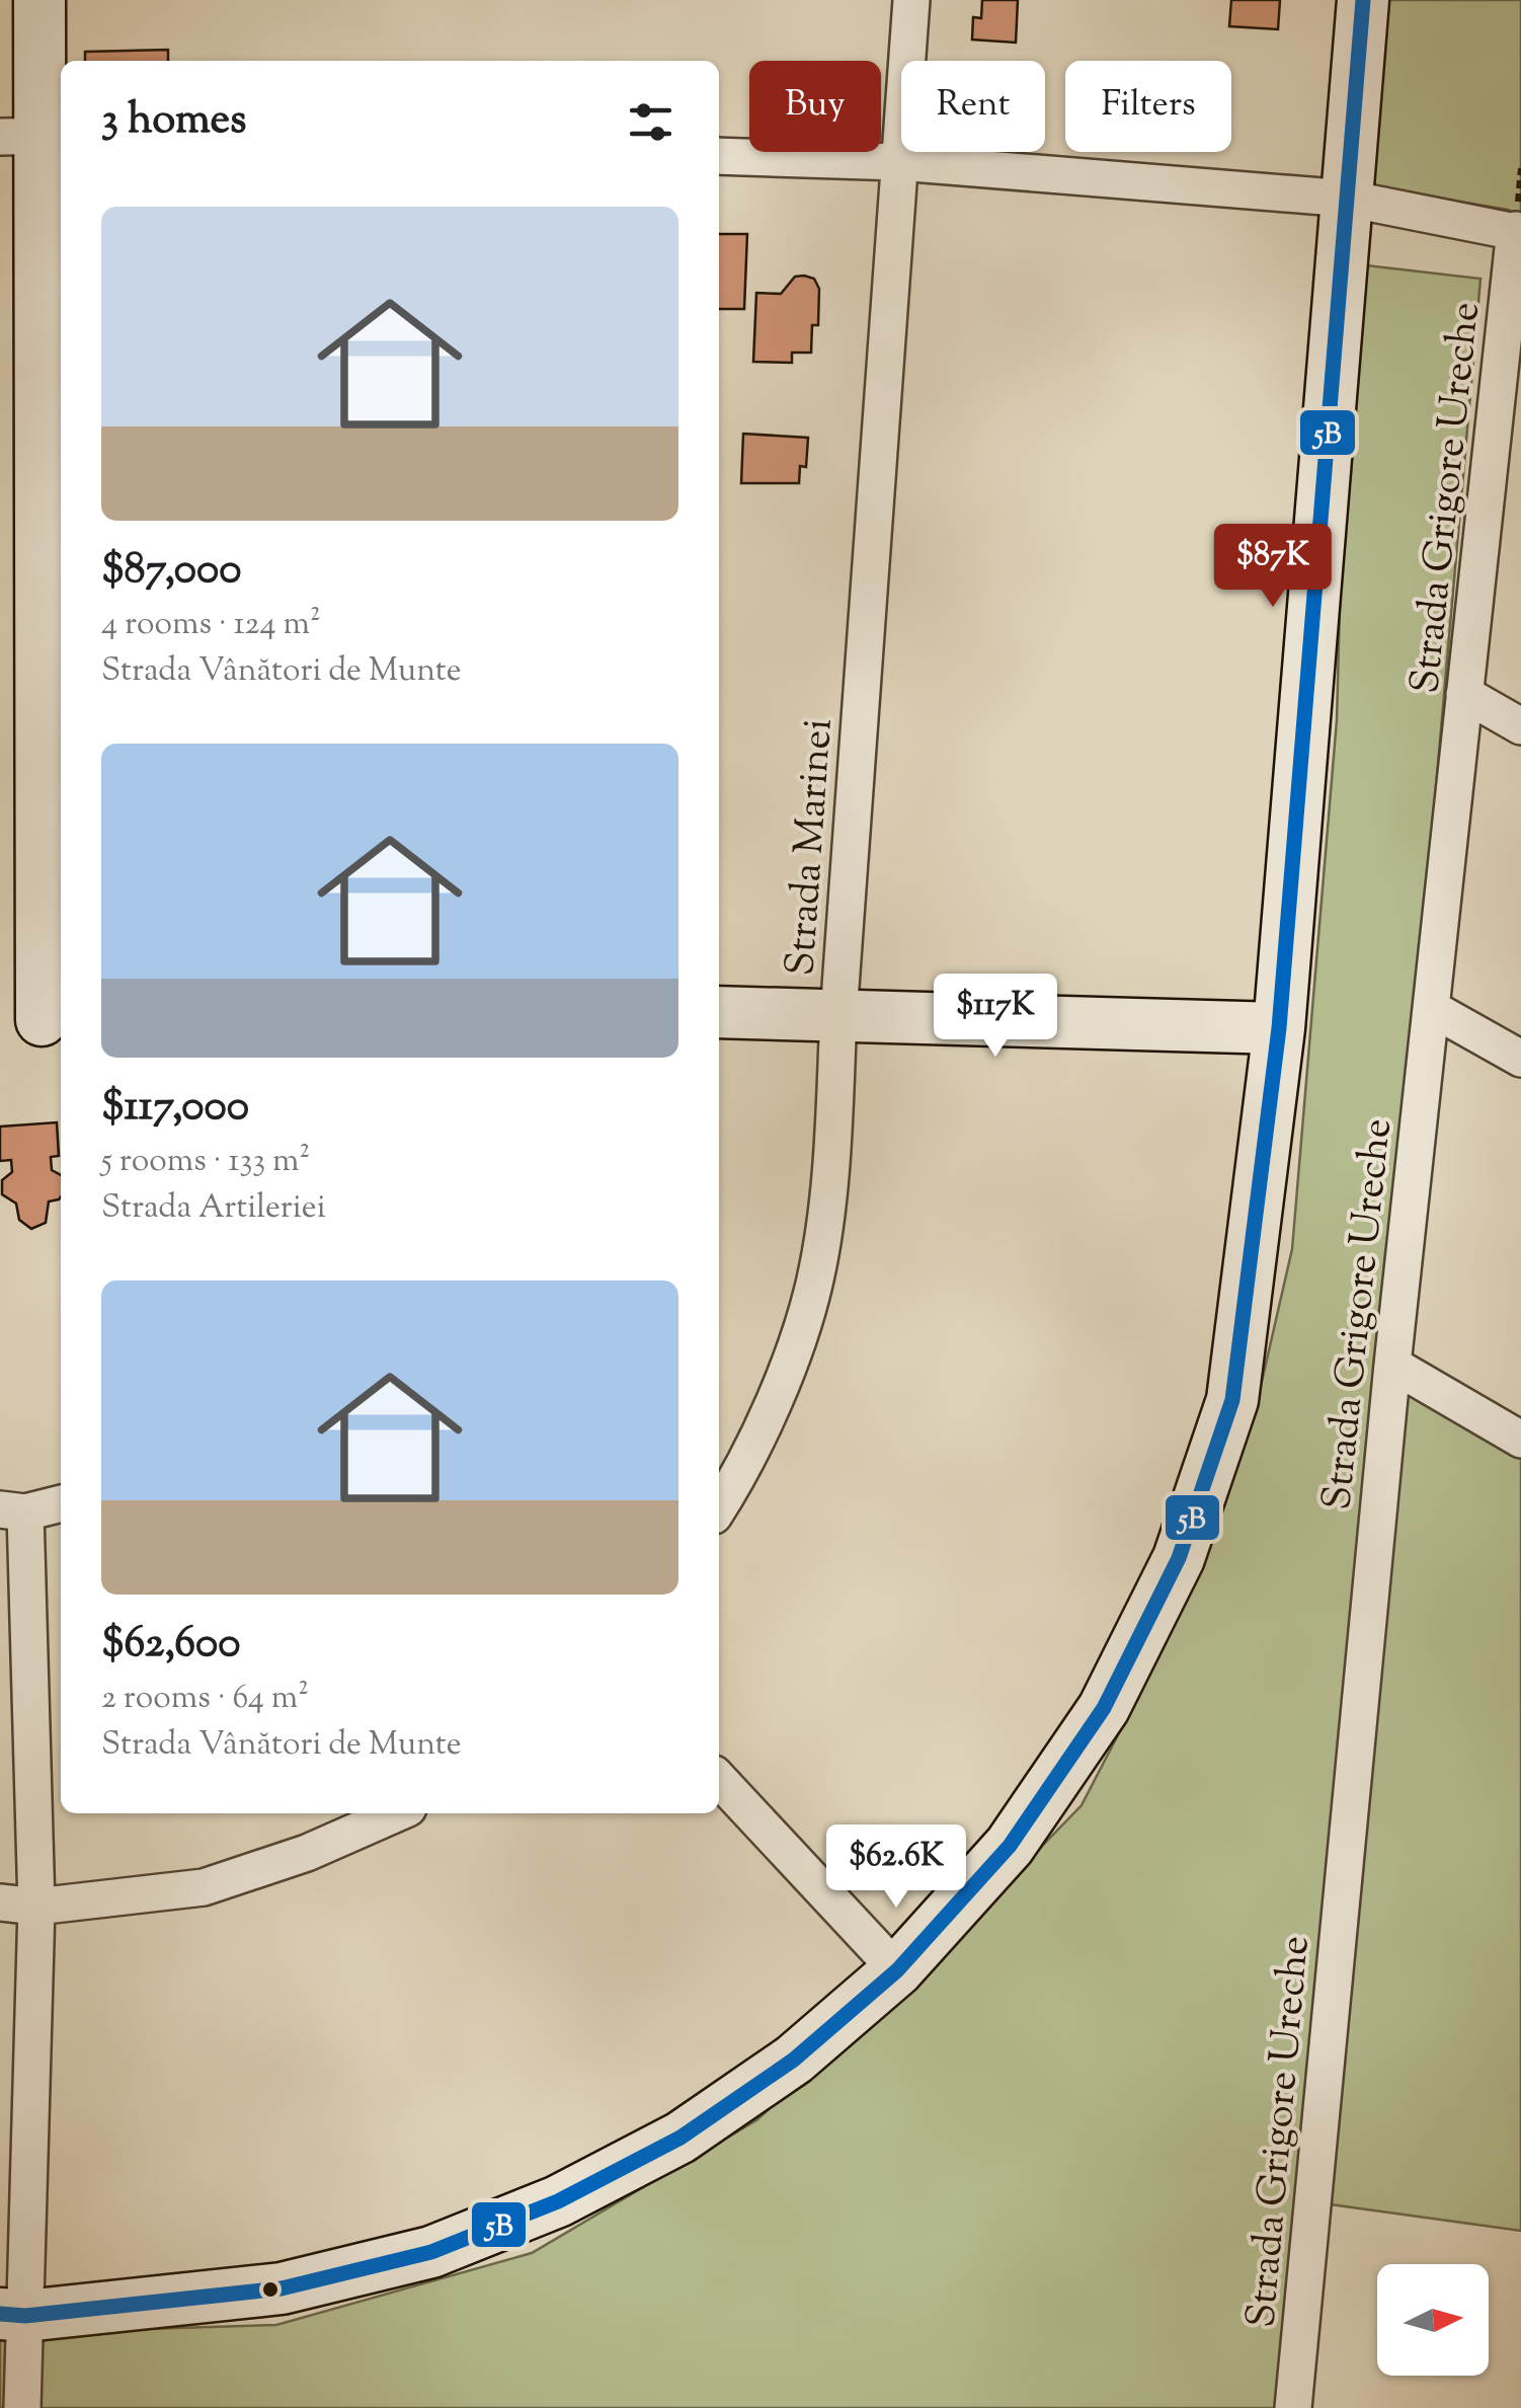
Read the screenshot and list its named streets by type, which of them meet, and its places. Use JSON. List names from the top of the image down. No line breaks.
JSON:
{"streets":{"street":["Strada Grigore Ureche","Strada Marinei"]},"lines":["transit line 5B"],"north":"right","page":{"chip":["Buy","Rent","Filters"],"heading":"3 homes","list":[{"name":"$87,000","note":"4 rooms · 124 m² · Strada Vânători de Munte"},{"name":"$117,000","note":"5 rooms · 133 m² · Strada Artileriei"},{"name":"$62,600","note":"2 rooms · 64 m² · Strada Vânători de Munte"}],"price":["$87K","$117K","$62.6K"]}}
